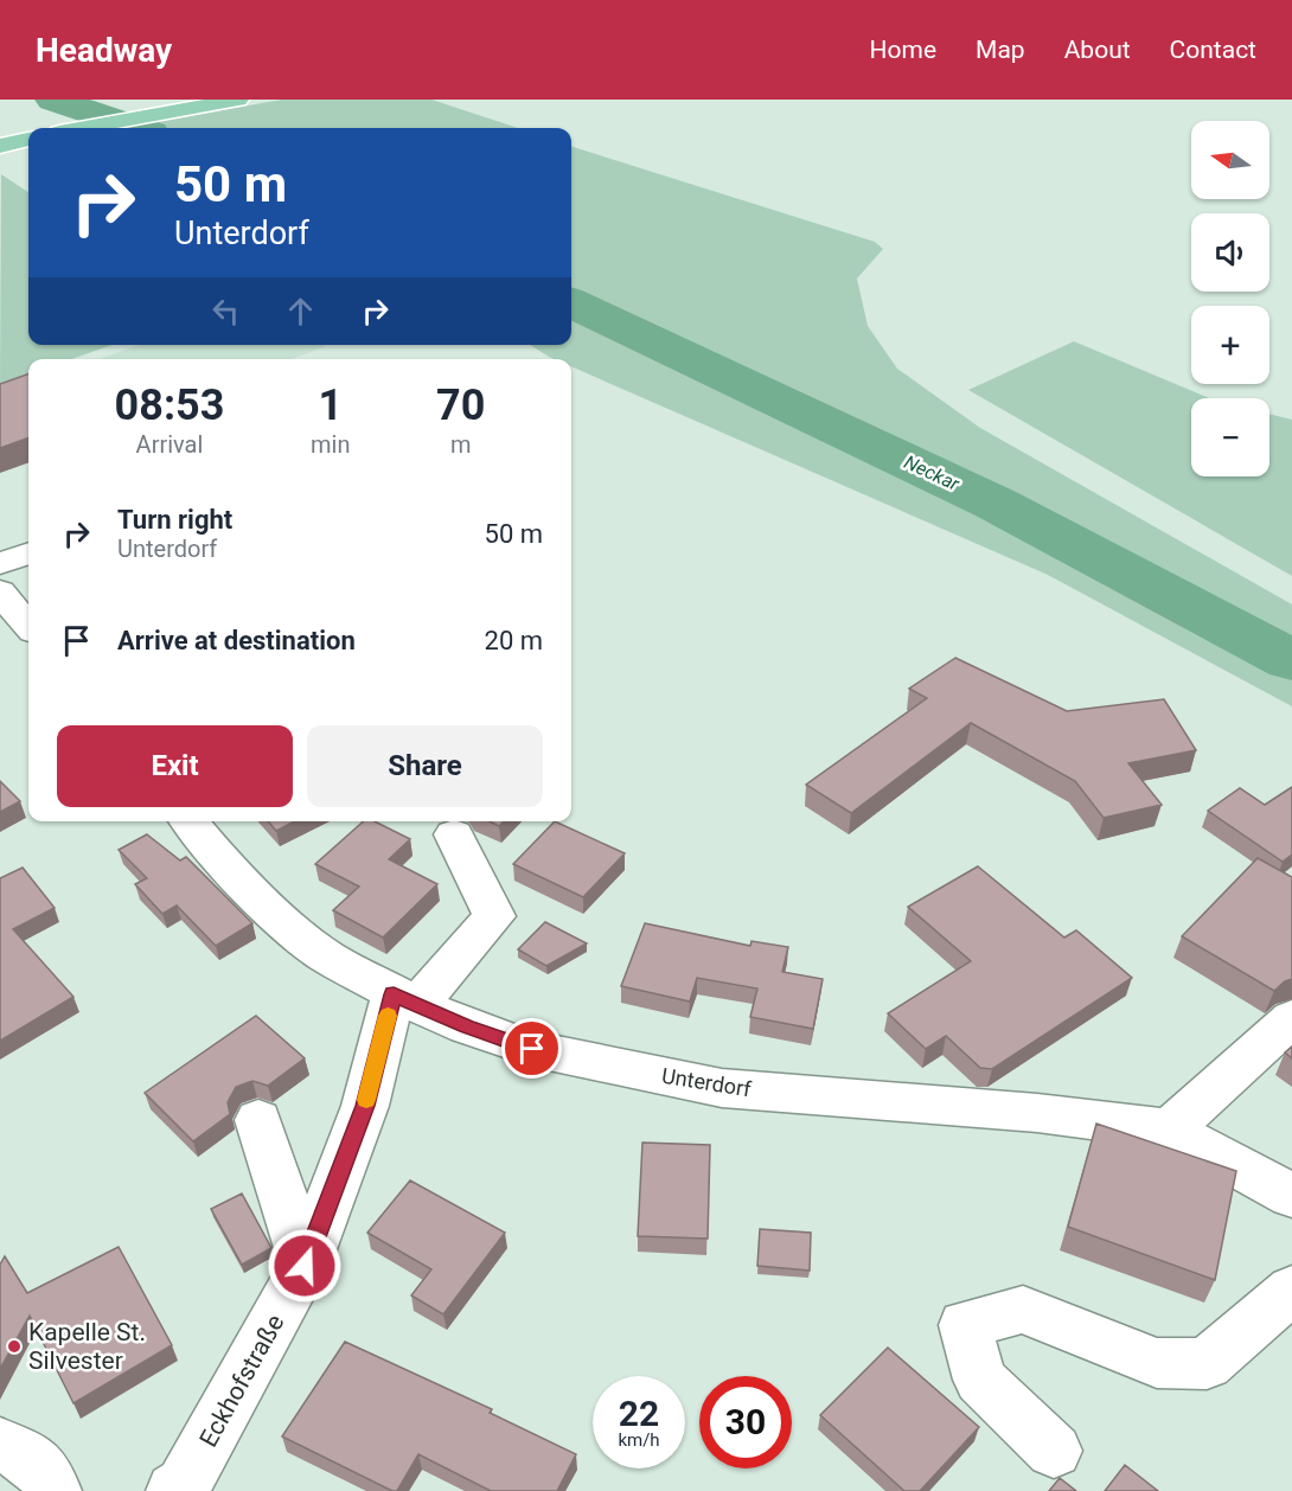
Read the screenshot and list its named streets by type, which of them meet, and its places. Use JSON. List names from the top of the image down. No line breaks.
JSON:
{"streets":{"street":["Unterdorf","Eckhofstraße"]},"crossings":[["Unterdorf","Eckhofstraße"]],"water":["Neckar"],"places":["Kapelle St. Silvester"],"north":"left","page":{"header":"Headway","nav":["Home","Map","About","Contact"],"map_buttons":["+","−"],"turn":["50 m","Unterdorf"],"eta":["08:53","Arrival","1","min","70","m"],"list":[{"name":"Turn right","note":"Unterdorf","value":"50 m"},{"name":"Arrive at destination","value":"20 m"}],"buttons":["Exit","Share"],"speed":"22 km/h","limit":"30"}}
